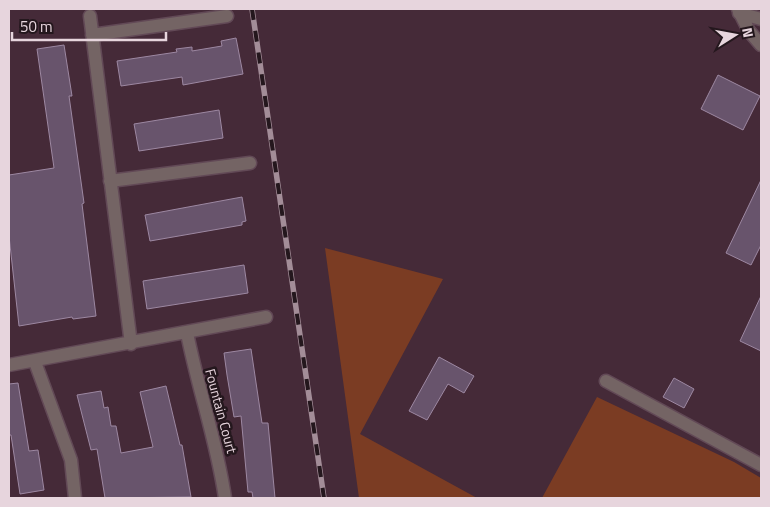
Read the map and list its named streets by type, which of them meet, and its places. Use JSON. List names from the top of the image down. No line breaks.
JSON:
{"streets":{"street":["Fountain Court"]},"scale_bar":"50 m","north":"right"}
